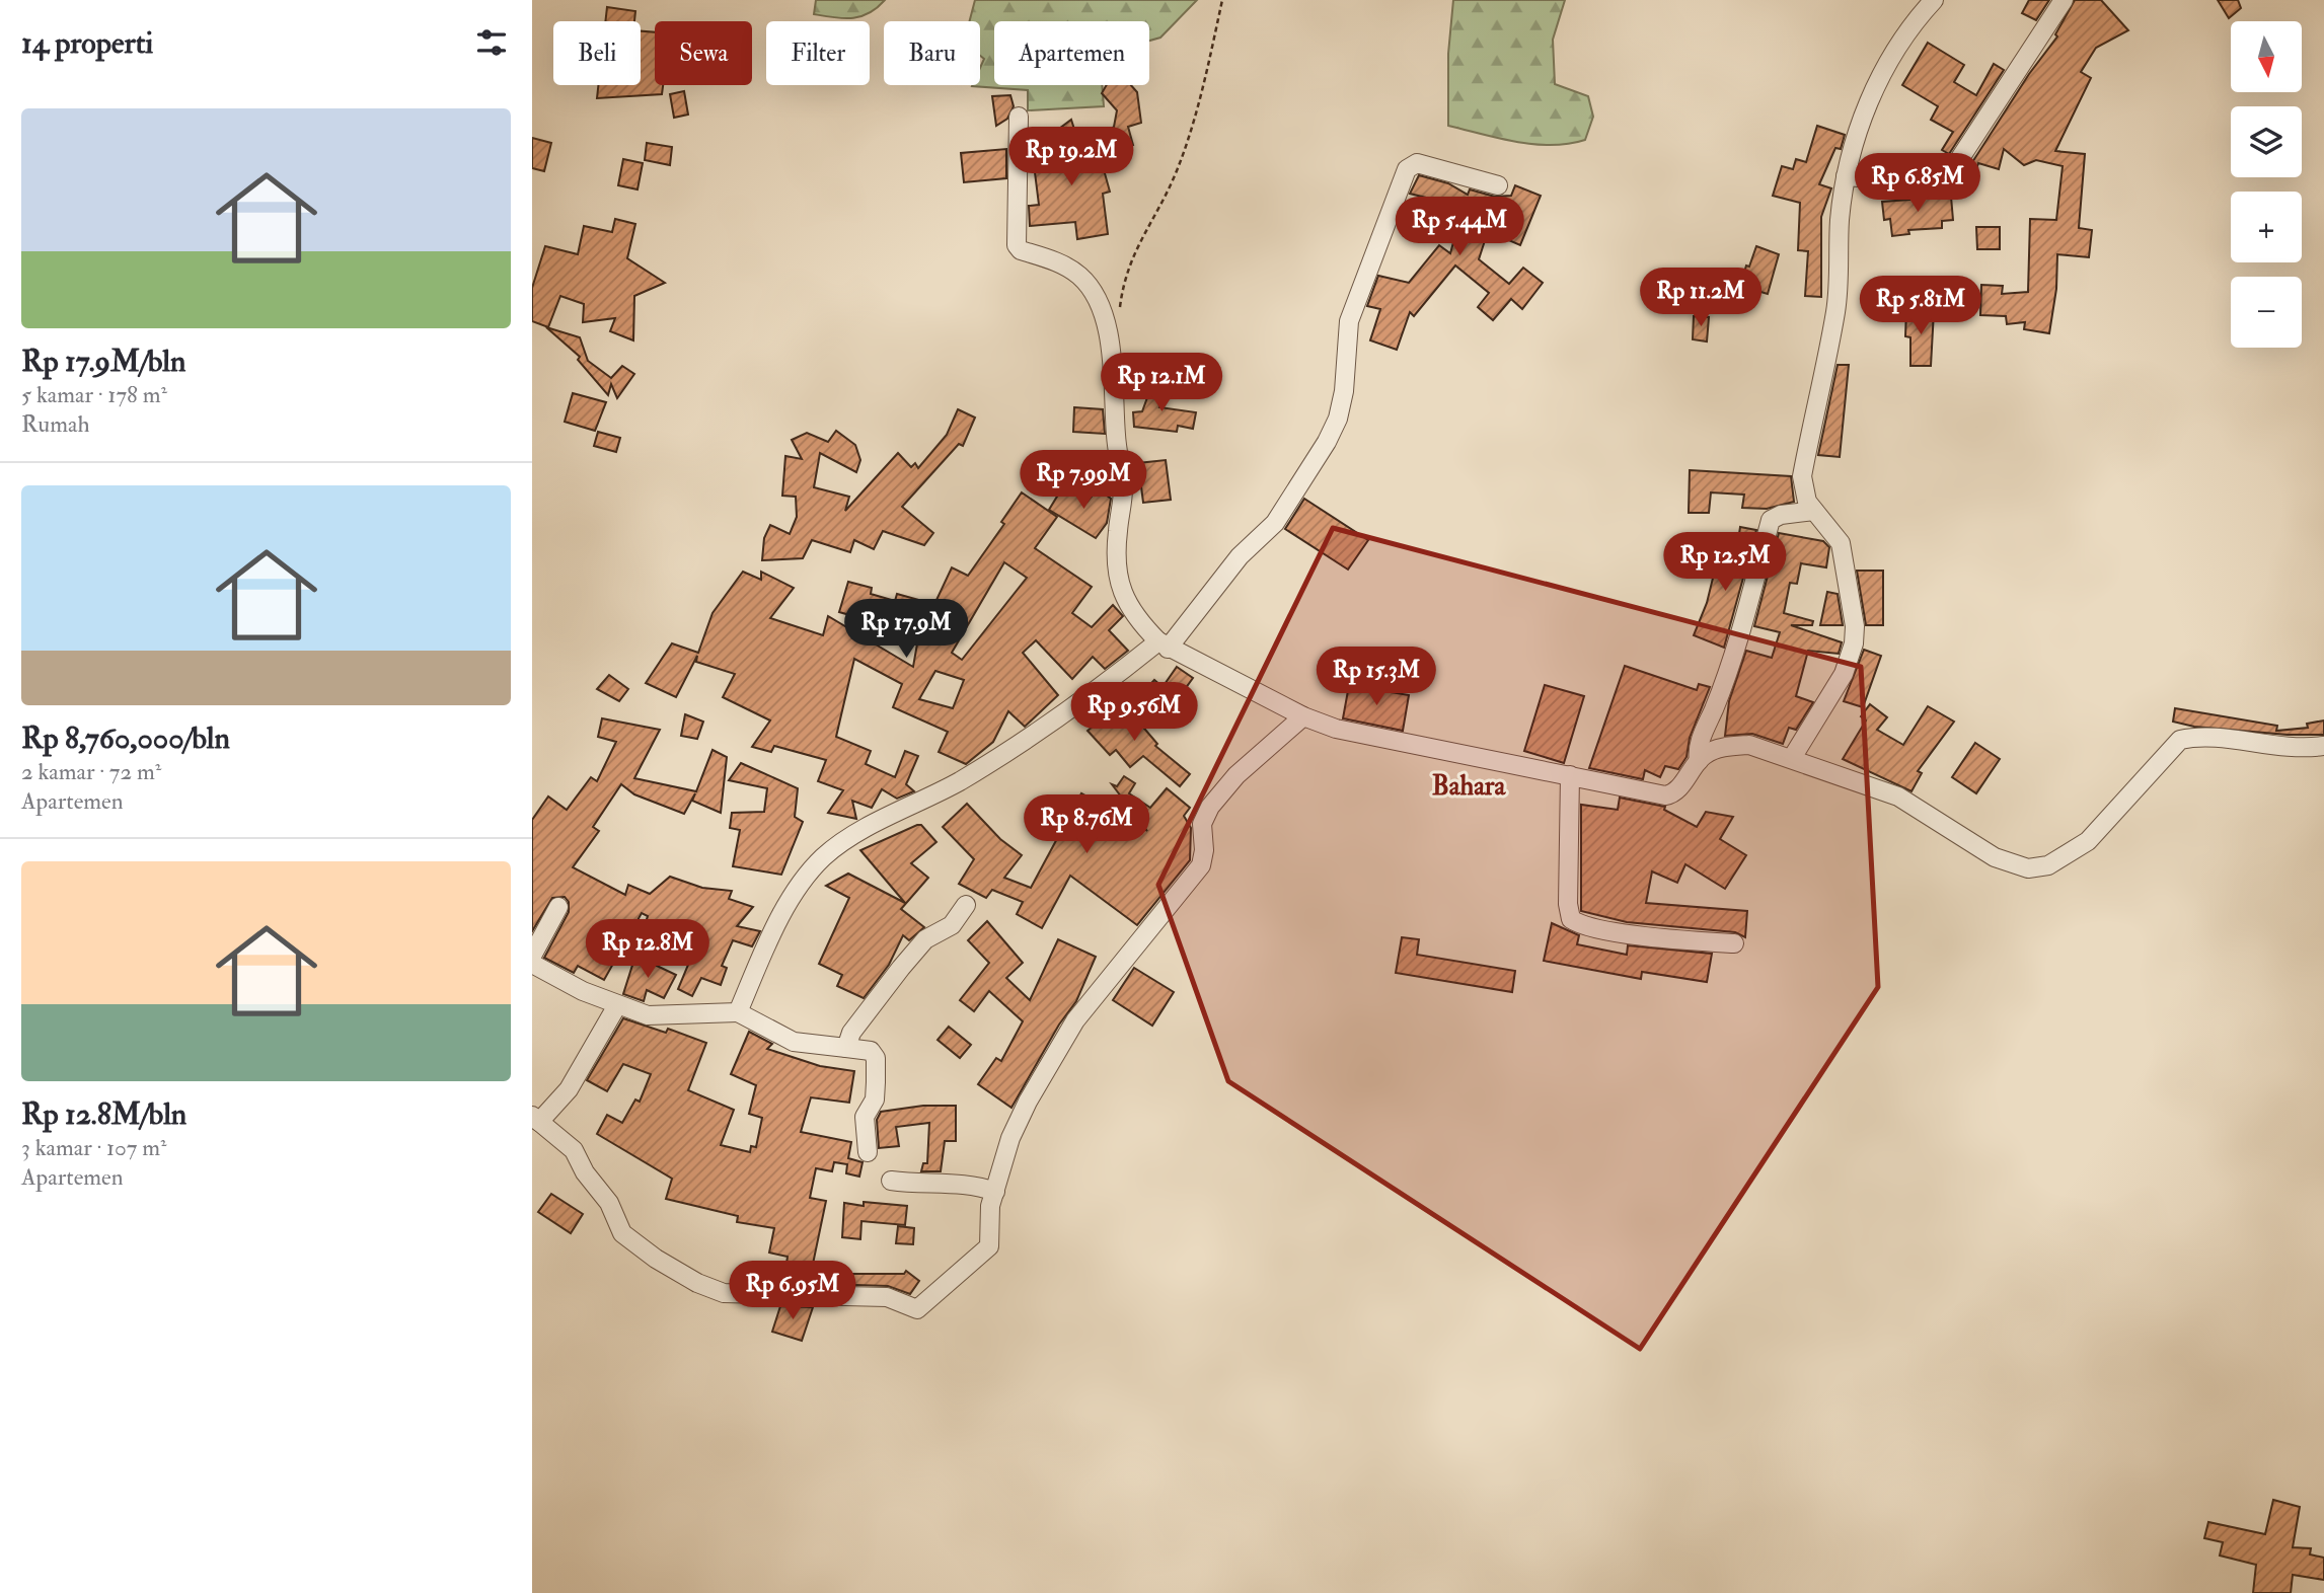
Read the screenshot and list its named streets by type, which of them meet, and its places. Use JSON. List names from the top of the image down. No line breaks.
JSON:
{"districts":["Bahara"],"north":"bottom","page":{"heading":"14 properti","map_buttons":["+","−"],"chip":["Beli","Sewa","Filter","Baru","Apartemen"],"list":[{"name":"Rp 17.9M/bln","note":"5 kamar · 178 m² · Rumah"},{"name":"Rp 8,760,000/bln","note":"2 kamar · 72 m² · Apartemen"},{"name":"Rp 12.8M/bln","note":"3 kamar · 107 m² · Apartemen"}],"price":["Rp 19.2M","Rp 6.85M","Rp 5.44M","Rp 11.2M","Rp 5.81M","Rp 12.1M","Rp 7.99M","Rp 12.5M","Rp 17.9M","Rp 15.3M","Rp 9.56M","Rp 8.76M","Rp 12.8M","Rp 6.95M"]}}
